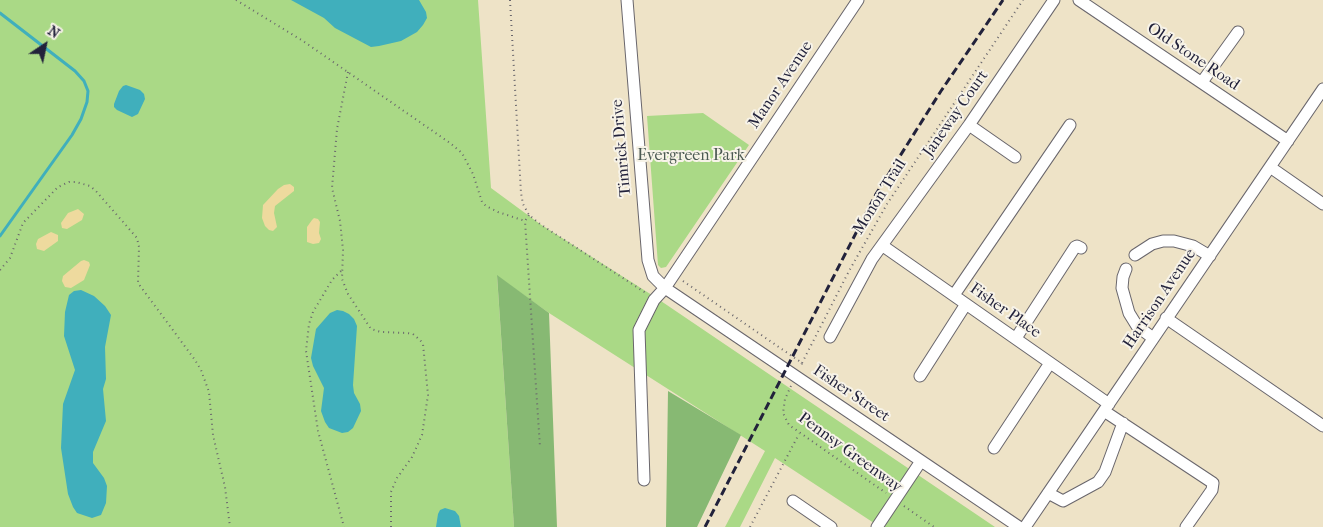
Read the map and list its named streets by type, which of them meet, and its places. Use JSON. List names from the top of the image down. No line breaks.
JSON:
{"streets":{"street":["Old Stone Road","Manor Avenue","Janeway Court","Timrick Drive","Harrison Avenue","Fisher Place","Fisher Street"],"path":["Monon Trail","Pennsy Greenway"]},"crossings":[["Old Stone Road","Harrison Avenue"],["Manor Avenue","Timrick Drive"],["Manor Avenue","Fisher Street"],["Janeway Court","Fisher Place"],["Timrick Drive","Fisher Street"],["Harrison Avenue","Fisher Place"]],"parks":["Evergreen Park"],"north":"top right"}
